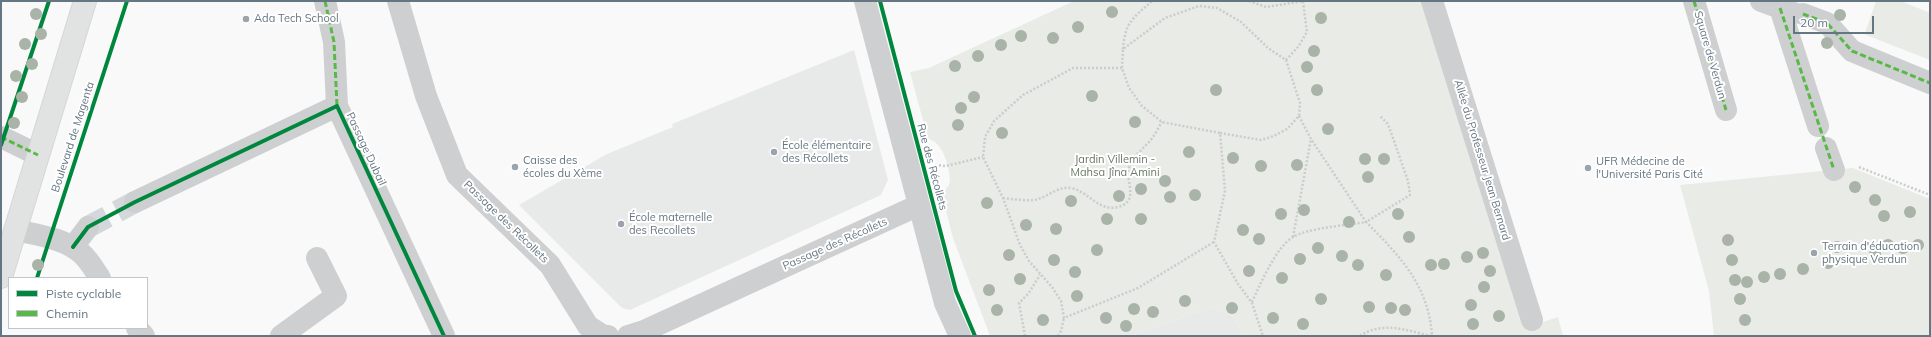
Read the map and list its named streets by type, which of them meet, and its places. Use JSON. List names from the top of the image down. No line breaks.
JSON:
{"streets":{"street":["Square de Verdun","Passage Dubail","Allée du Professeur Jean Bernard","Rue des Récollets","Passage des Récollets"],"cycle path":["Boulevard de Magenta"]},"crossings":[["Rue des Récollets","Passage des Récollets"]],"parks":["Jardin Villemin - Mahsa Jîna Amini"],"places":["Ada Tech School","École élémentaire des Récollets","Caisse des écoles du Xème","UFR Médecine de l'Université Paris Cité","École maternelle des Recollets","Terrain d'éducation physique Verdun"],"legend":["Piste cyclable","Chemin"],"scale_bar":"20 m"}
